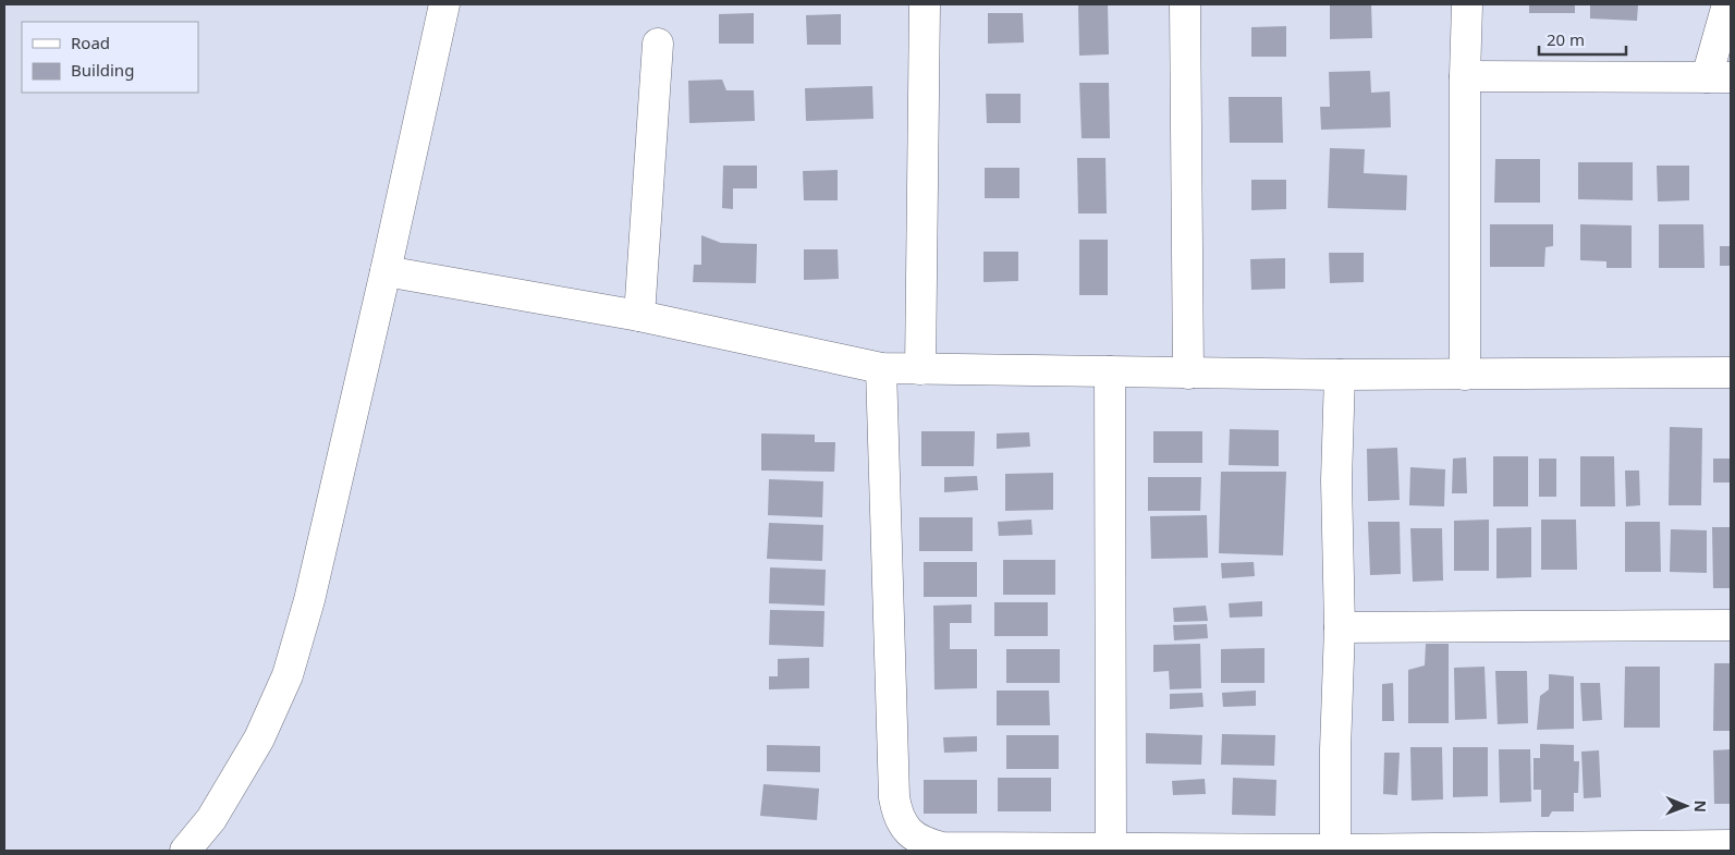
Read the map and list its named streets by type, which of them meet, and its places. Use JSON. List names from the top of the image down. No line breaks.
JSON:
{"legend":["Road","Building"],"scale_bar":"20 m","north":"right"}
